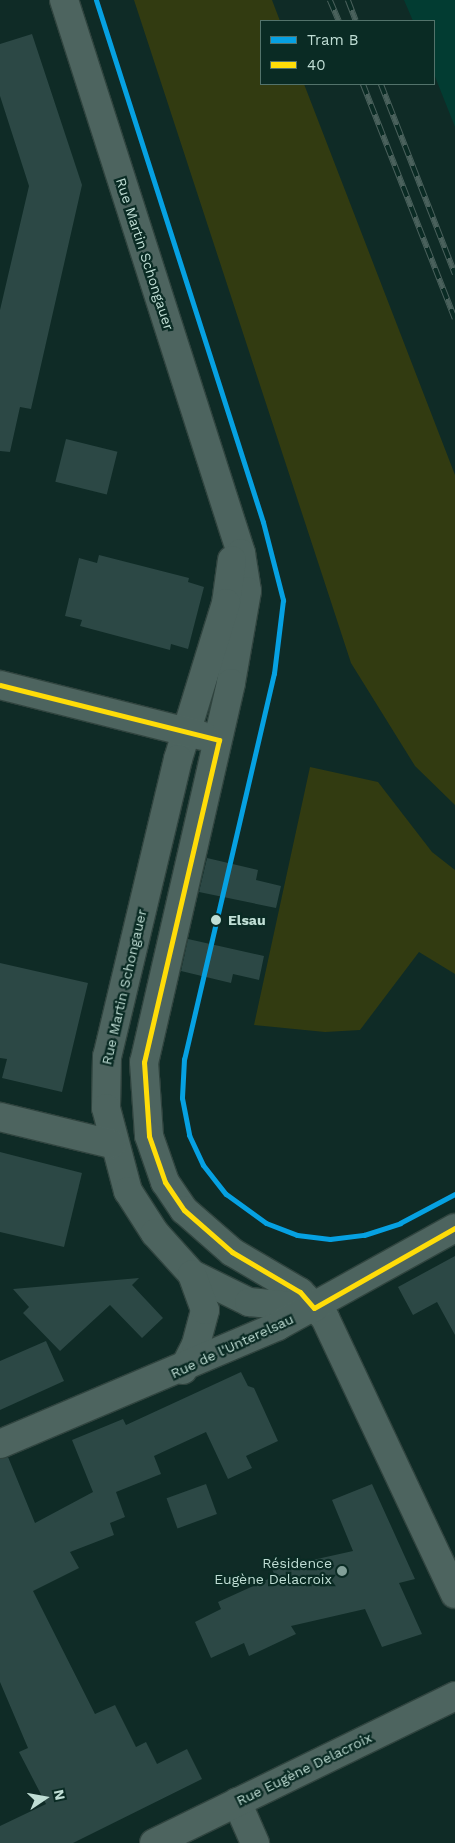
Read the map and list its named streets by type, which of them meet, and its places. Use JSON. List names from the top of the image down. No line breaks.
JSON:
{"streets":{"street":["Rue Martin Schongauer","Rue de l'Unterelsau","Rue Eugène Delacroix"]},"crossings":[["Rue Martin Schongauer","Rue de l'Unterelsau"]],"places":["Elsau","Résidence Eugène Delacroix"],"lines":["tram line B","transit line 40"],"legend":["Tram B","40"],"north":"right"}
